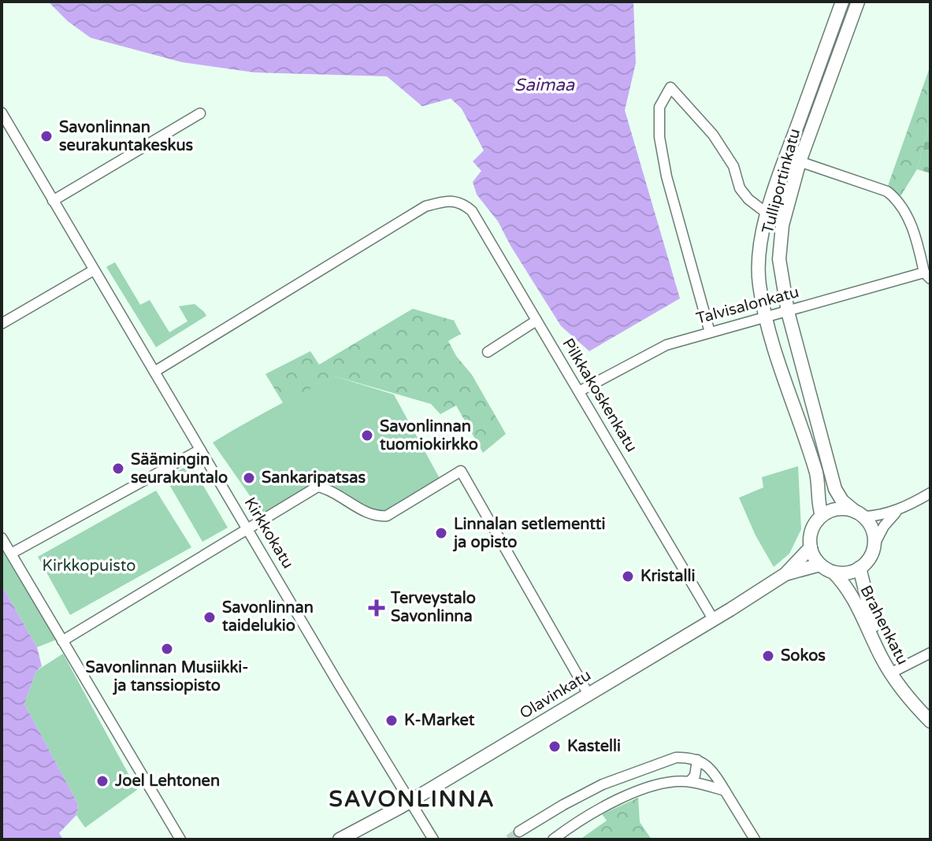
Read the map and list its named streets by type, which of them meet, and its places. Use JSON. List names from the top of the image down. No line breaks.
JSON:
{"streets":{"main road":["Tulliportinkatu","Brahenkatu","Olavinkatu"],"street":["Talvisalonkatu","Pilkkakoskenkatu","Kirkkokatu"]},"crossings":[["Tulliportinkatu","Talvisalonkatu"],["Tulliportinkatu","Brahenkatu"],["Tulliportinkatu","Olavinkatu"],["Talvisalonkatu","Pilkkakoskenkatu"],["Pilkkakoskenkatu","Kirkkokatu"],["Pilkkakoskenkatu","Olavinkatu"],["Kirkkokatu","Olavinkatu"],["Brahenkatu","Olavinkatu"]],"districts":["SAVONLINNA"],"water":["Saimaa"],"parks":["Kirkkopuisto"],"places":{"other":["Savonlinnan seurakuntakeskus","Savonlinnan tuomiokirkko","Säämingin seurakuntalo","Sankaripatsas","Linnalan setlementti ja opisto","Kristalli","Savonlinnan taidelukio","Savonlinnan Musiikki- ja tanssiopisto","Sokos","K-Market","Kastelli","Joel Lehtonen"],"health":["Terveystalo Savonlinna"]}}
